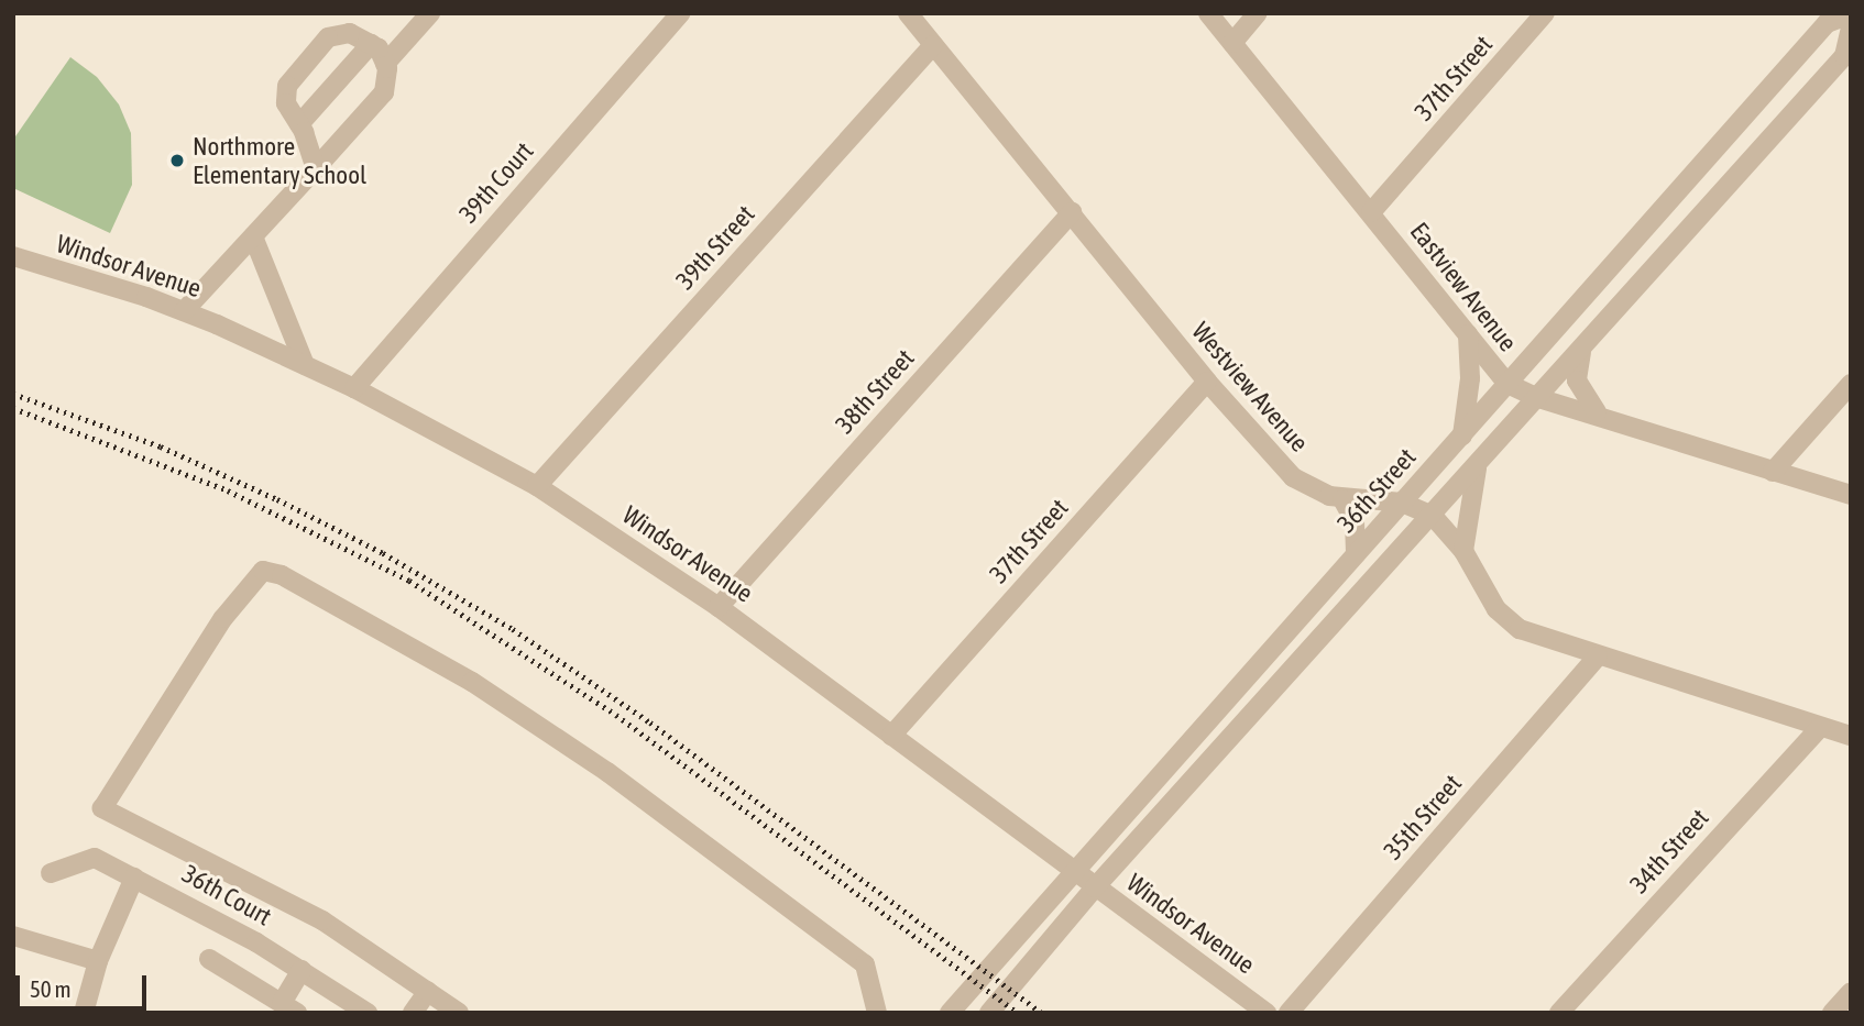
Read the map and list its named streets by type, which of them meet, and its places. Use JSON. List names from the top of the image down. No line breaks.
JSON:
{"streets":{"street":["37th Street","39th Court","39th Street","Windsor Avenue","Eastview Avenue","Westview Avenue","38th Street","36th Street","35th Street","34th Street","36th Court"]},"crossings":[["37th Street","Windsor Avenue"],["37th Street","Eastview Avenue"],["37th Street","Westview Avenue"],["39th Court","Windsor Avenue"],["39th Street","Windsor Avenue"],["39th Street","Westview Avenue"],["Windsor Avenue","38th Street"],["Windsor Avenue","36th Street"],["Eastview Avenue","36th Street"],["Westview Avenue","38th Street"],["Westview Avenue","36th Street"],["Westview Avenue","35th Street"],["Westview Avenue","34th Street"]],"places":["Northmore Elementary School"],"scale_bar":"50 m"}
